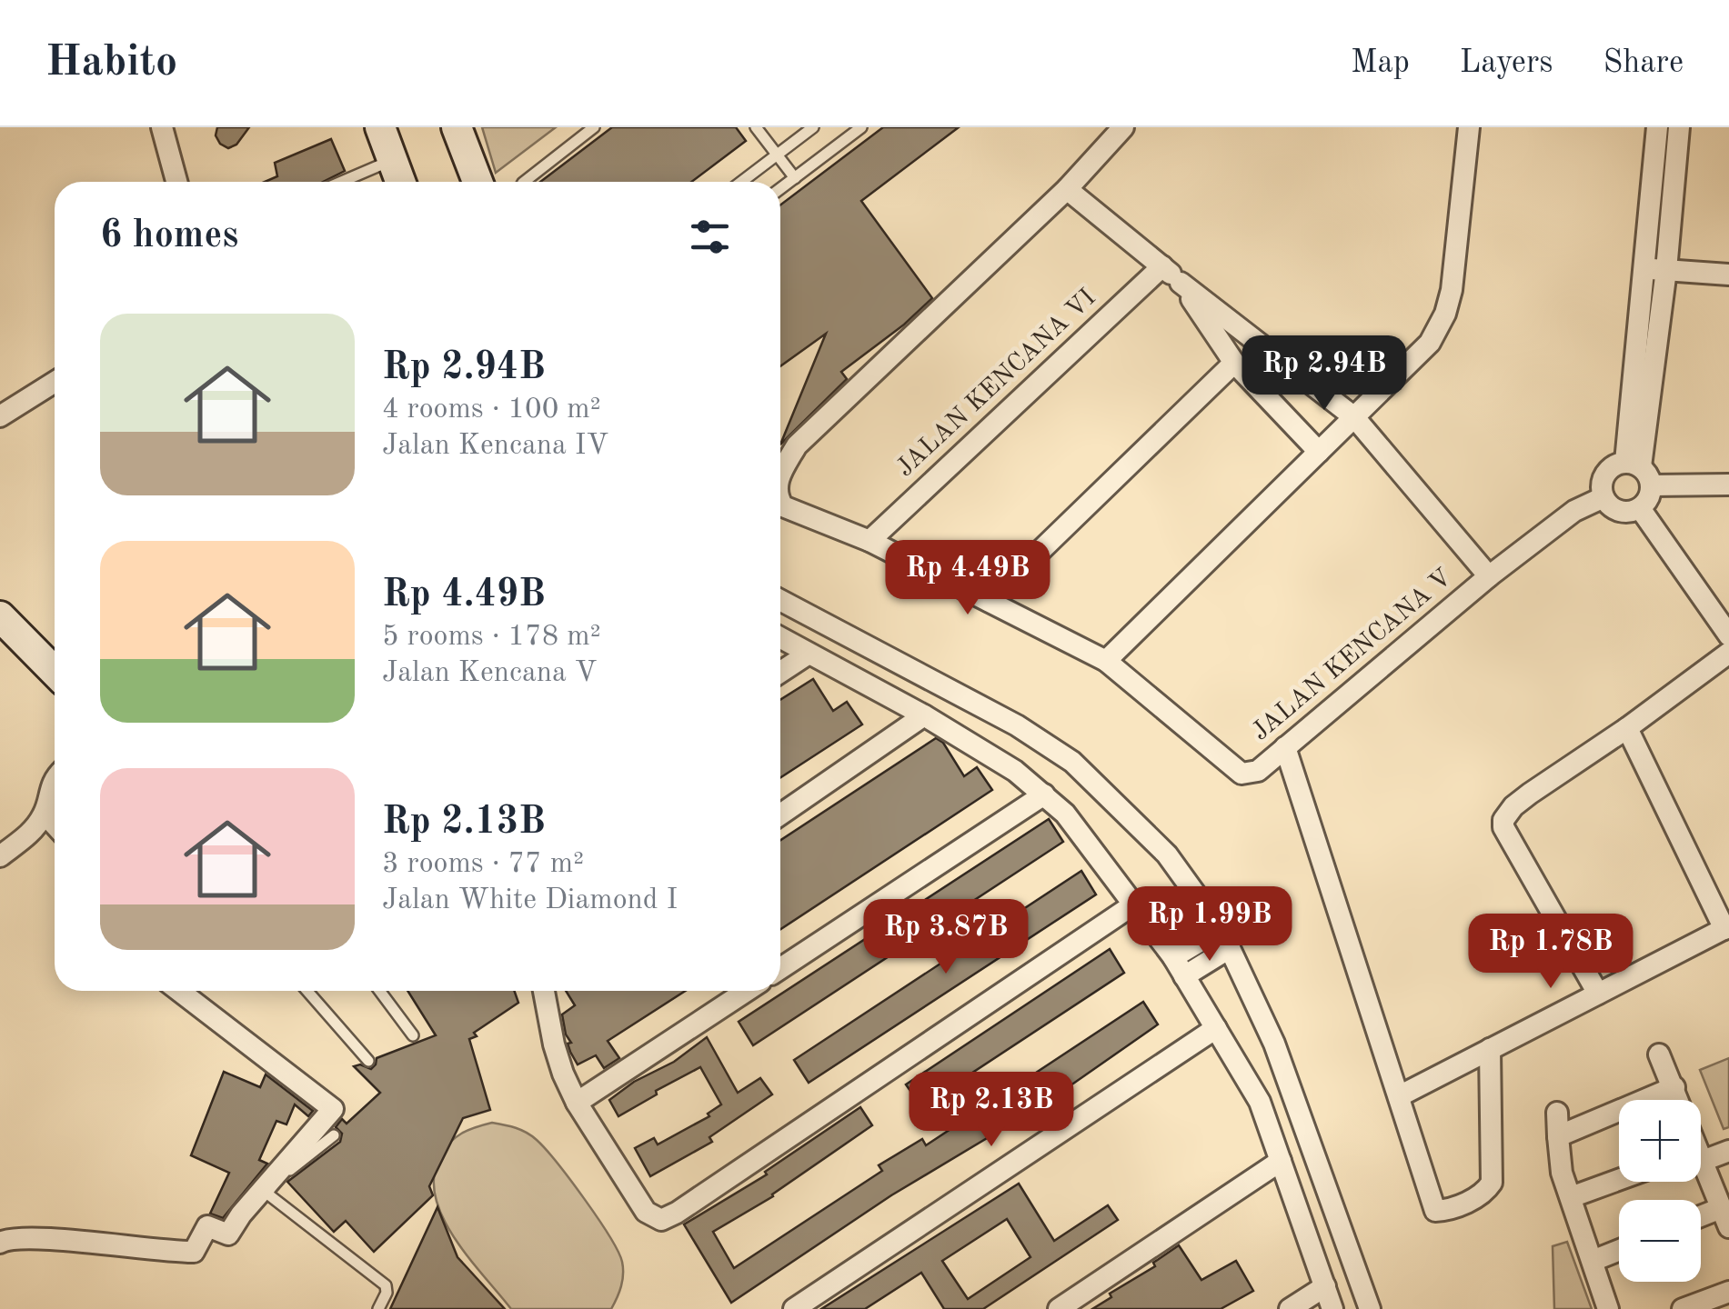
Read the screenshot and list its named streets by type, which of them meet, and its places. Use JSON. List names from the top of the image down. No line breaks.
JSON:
{"streets":{"street":["JALAN KENCANA VI","JALAN KENCANA V"]},"crossings":[["JALAN KENCANA VI","JALAN KENCANA V"]],"page":{"header":"Habito","nav":["Map","Layers","Share"],"heading":"6 homes","list":[{"name":"Rp 2.94B","note":"4 rooms · 100 m² · Jalan Kencana IV"},{"name":"Rp 4.49B","note":"5 rooms · 178 m² · Jalan Kencana V"},{"name":"Rp 2.13B","note":"3 rooms · 77 m² · Jalan White Diamond I"}],"price":["Rp 2.94B","Rp 4.49B","Rp 1.99B","Rp 3.87B","Rp 1.78B","Rp 2.13B"],"map_buttons":["+","−"]}}
